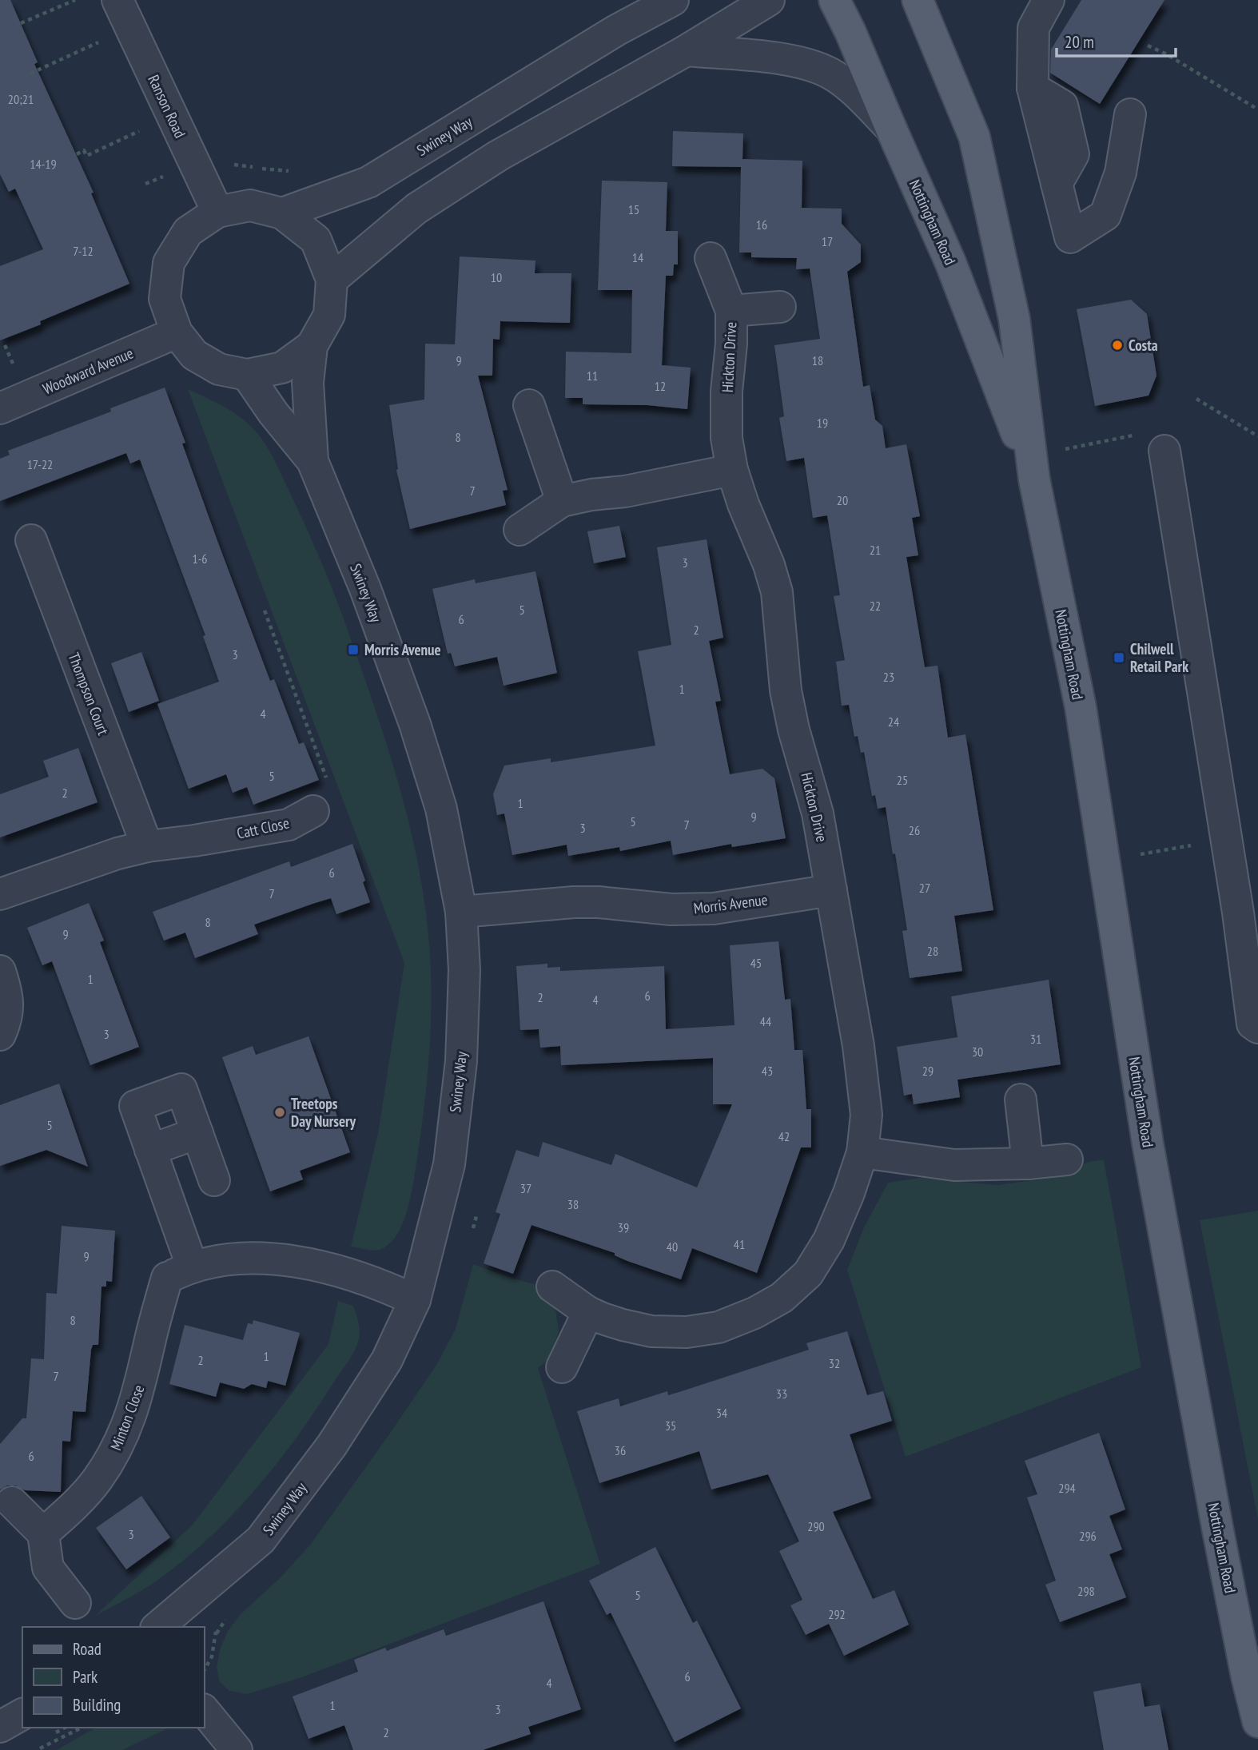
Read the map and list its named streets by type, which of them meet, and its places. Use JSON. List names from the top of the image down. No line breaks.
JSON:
{"streets":{"main road":["Nottingham Road"],"street":["Ranson Road","Swiney Way","Hickton Drive","Woodward Avenue","Thompson Court","Catt Close","Morris Avenue","Minton Close"]},"crossings":[["Ranson Road","Swiney Way"],["Ranson Road","Woodward Avenue"],["Swiney Way","Woodward Avenue"],["Swiney Way","Morris Avenue"],["Hickton Drive","Morris Avenue"],["Thompson Court","Catt Close"]],"places":{"other":["Costa","Treetops Day Nursery"],"transit":["Morris Avenue","Chilwell Retail Park"]},"house_numbers":["20;21","14-19","15","16","17","7-12","14","10","9","18","11","12","19","8","17-22","7","20","21","1-6","3","22","5","6","2","3","23","1","4","24","5","25","2","1","9","5","7","3","26","6","27","7","8","9","28","45","1","6","2","4","44","3","31","30","43","29","5","42","37","38","39","41","40","9","8","1","2","32","7","33","34","35","36","6","294","290","3","296","298","5","292","6","4","1","3","2"],"legend":["Road","Park","Building"],"scale_bar":"20 m"}
